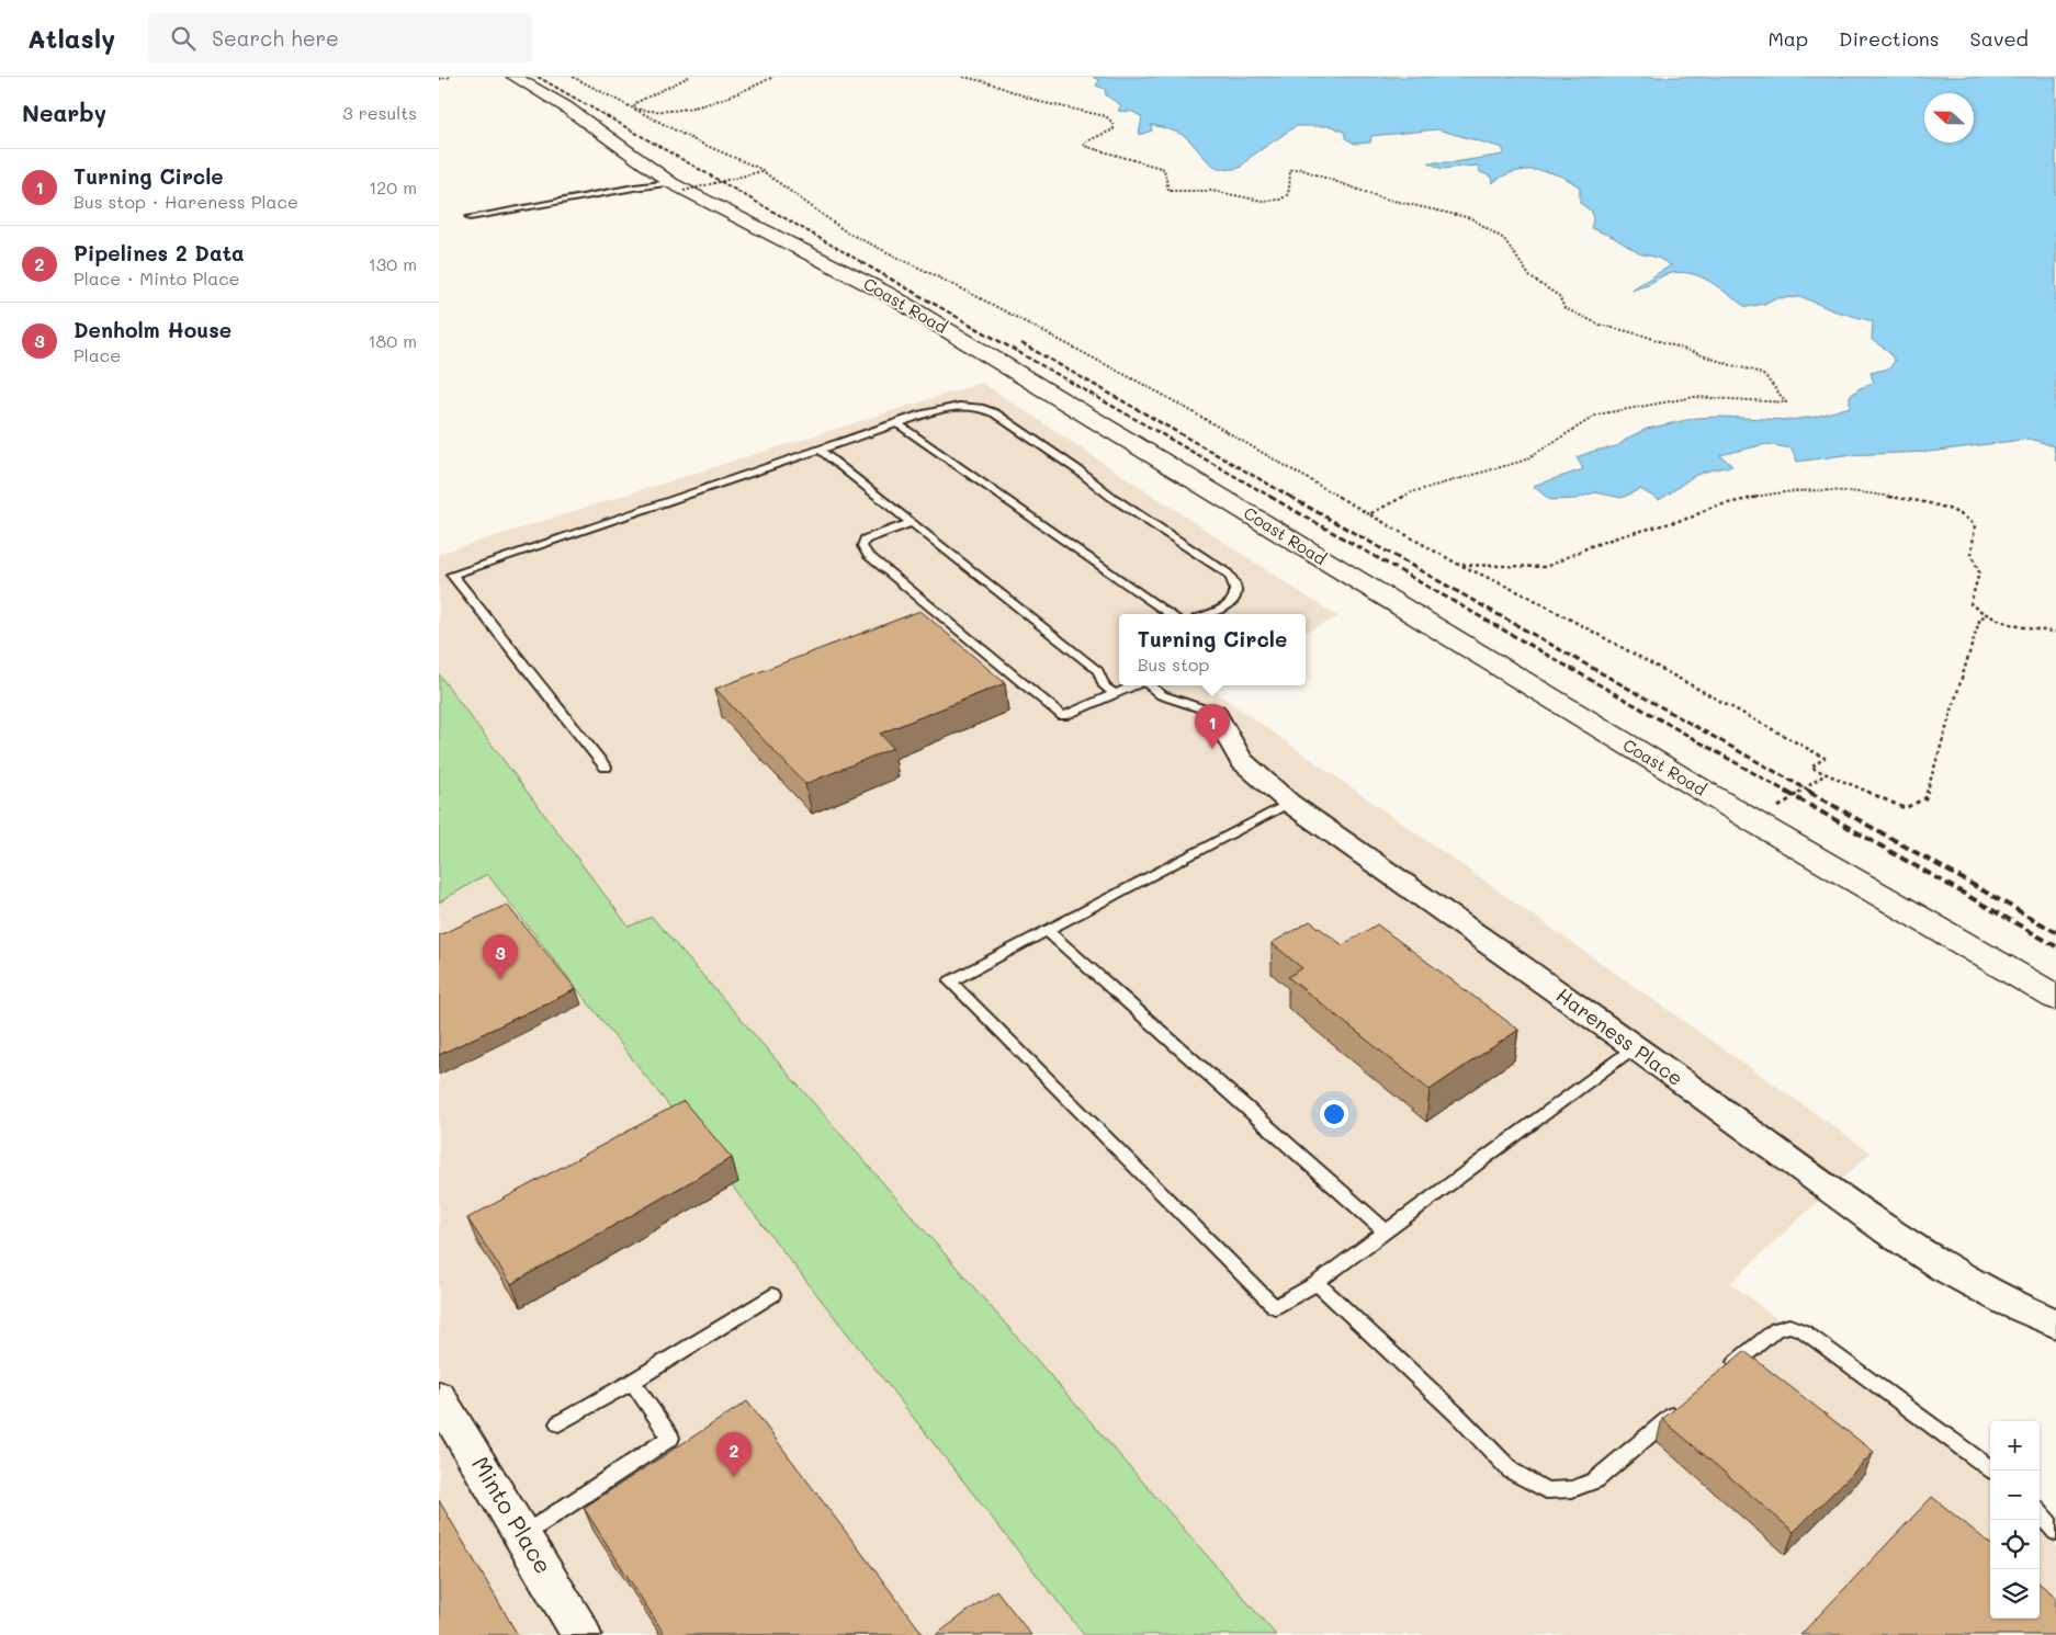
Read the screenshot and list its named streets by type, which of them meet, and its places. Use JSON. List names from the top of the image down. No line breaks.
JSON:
{"streets":{"street":["Coast Road","Hareness Place","Minto Place"]},"north":"left","page":{"header":"Atlasly","search":"Search here","nav":["Map","Directions","Saved"],"heading":["Nearby","3 results"],"list":[{"mark":"1","name":"Turning Circle","note":"Bus stop · Hareness Place","value":"120 m"},{"mark":"2","name":"Pipelines 2 Data","note":"Place · Minto Place","value":"130 m"},{"mark":"3","name":"Denholm House","note":"Place","value":"180 m"}],"popup":["Turning Circle","Bus stop"],"pins":["1","3","2"],"map_buttons":["+","−"]}}
